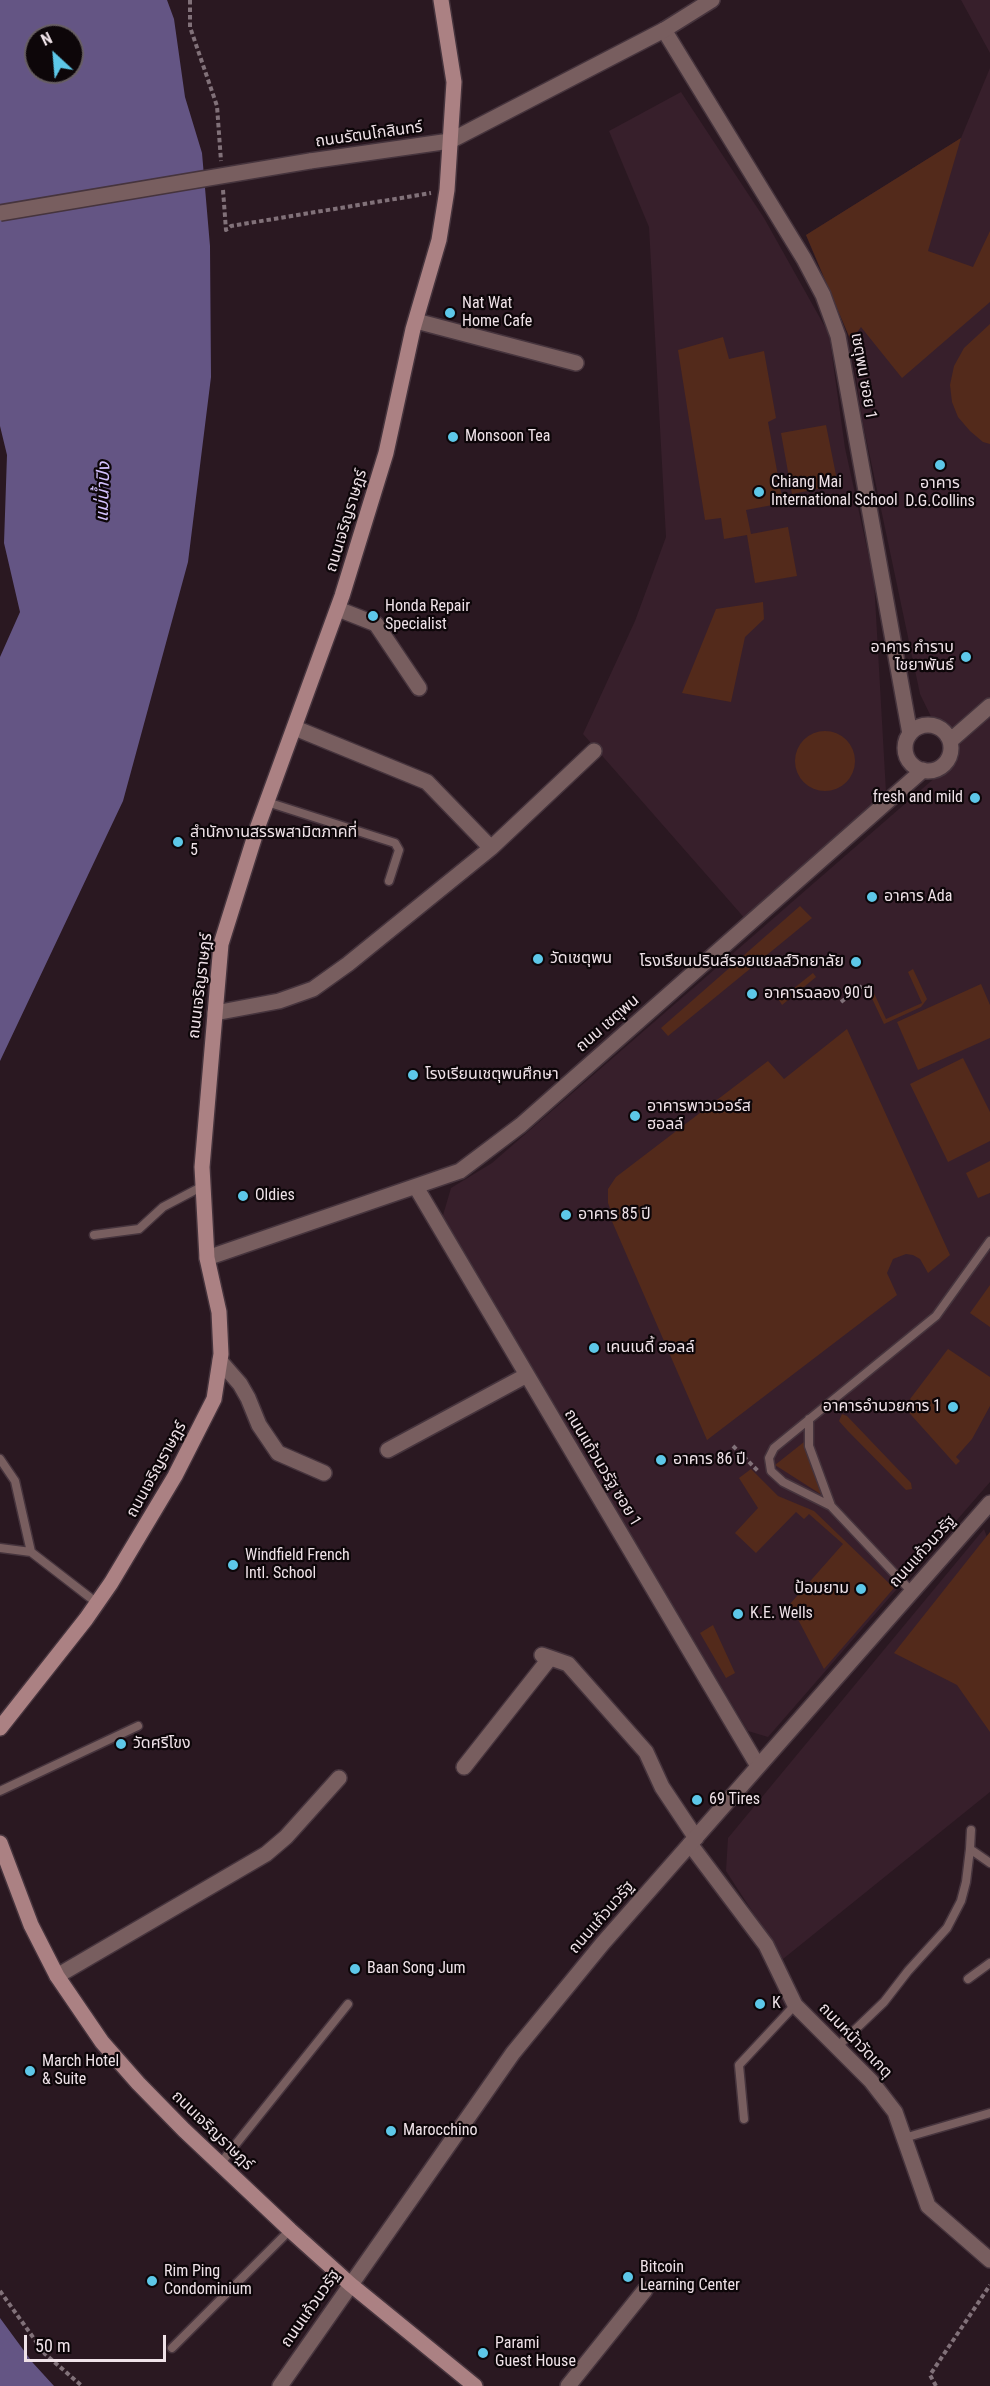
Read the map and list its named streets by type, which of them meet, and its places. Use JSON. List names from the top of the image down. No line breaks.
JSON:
{"streets":{"main road":["ถนนเจริญราษฎร์"],"street":["ถนนรัตนโกสินทร์","เชตุพน ซอย 1","ถนน เชตุพน","ถนนแก้วนวรัฐ ซอย 1","ถนนแก้วนวรัฐ","ถนนหน้าวัดเกตุ"]},"crossings":[["ถนนรัตนโกสินทร์","เชตุพน ซอย 1"],["ถนนรัตนโกสินทร์","ถนนเจริญราษฎร์"],["เชตุพน ซอย 1","ถนน เชตุพน"],["ถนนเจริญราษฎร์","ถนน เชตุพน"],["ถนนเจริญราษฎร์","ถนนแก้วนวรัฐ"],["ถนน เชตุพน","ถนนแก้วนวรัฐ ซอย 1"],["ถนนแก้วนวรัฐ ซอย 1","ถนนแก้วนวรัฐ"],["ถนนแก้วนวรัฐ","ถนนหน้าวัดเกตุ"]],"water":["แม่น้ำปิง"],"places":["Nat Wat Home Cafe","Monsoon Tea","อาคาร D.G.Collins","Chiang Mai International School","Honda Repair Specialist","อาคาร กำราบ ไชยาพันธ์","fresh and mild","สำนักงานสรรพสามิตภาคที่ 5","อาคาร Ada","วัดเชตุพน","โรงเรียนปรินส์รอยแยลส์วิทยาลัย","อาคารฉลอง 90 ปี","โรงเรียนเชตุพนศึกษา","อาคารพาวเวอร์ส ฮอลล์","Oldies","อาคาร 85 ปี","เคนเนดี้ ฮอลล์","อาคารอำนวยการ 1","อาคาร 86 ปี","Windfield French Intl. School","ป้อมยาม","K.E. Wells","วัดศรีโขง","69 Tires","Baan Song Jum","K","March Hotel & Suite","Marocchino","Bitcoin Learning Center","Rim Ping Condominium","Parami Guest House"],"scale_bar":"50 m","north":"top left"}
